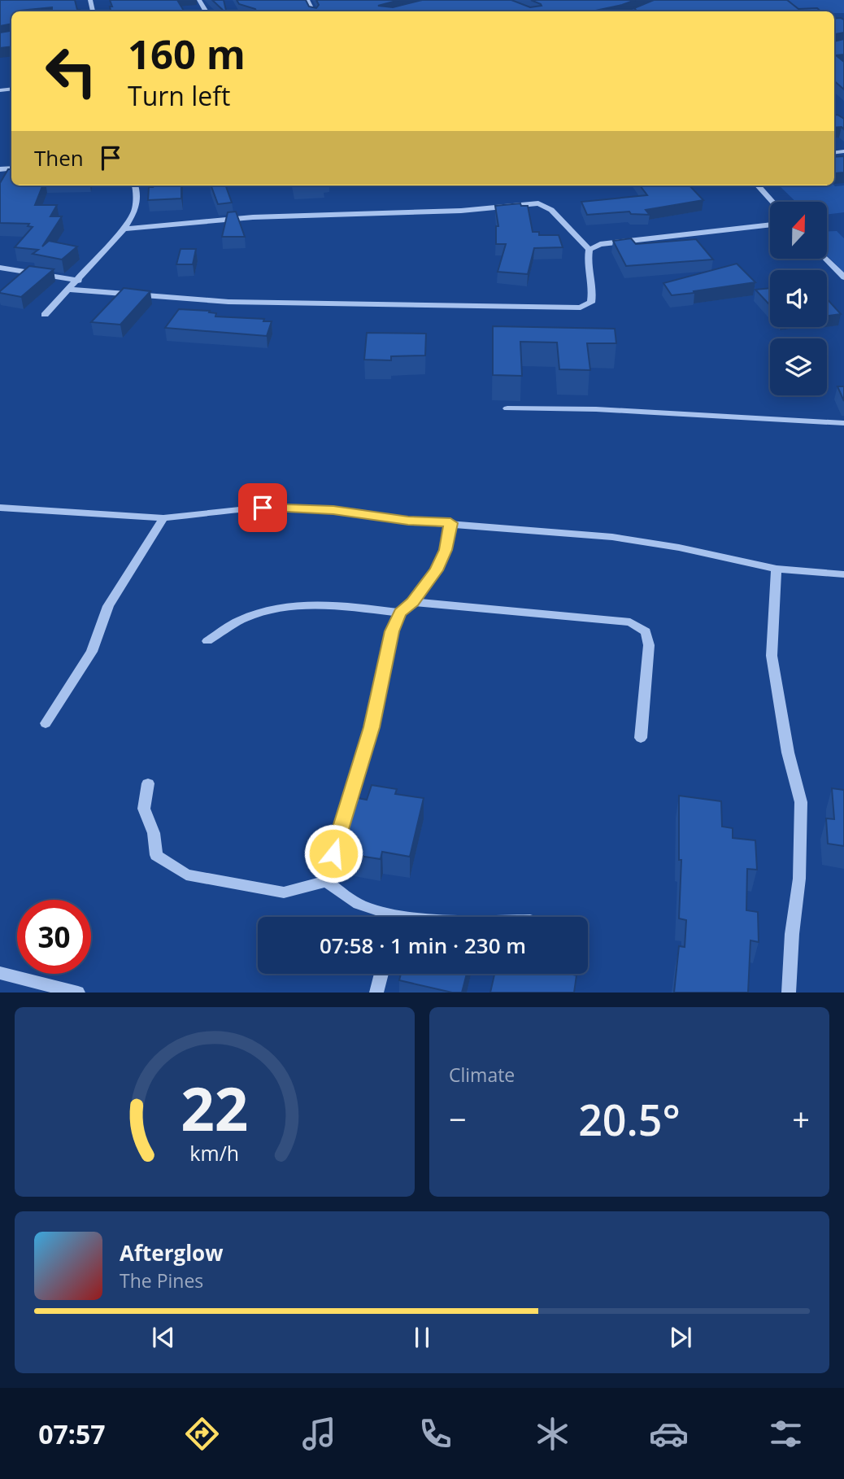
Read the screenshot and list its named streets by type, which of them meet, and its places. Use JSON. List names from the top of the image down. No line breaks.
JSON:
{"north":"top","page":{"turn":["160 m","Turn left"],"then":"Then","limit":"30","trip":"07:58 · 1 min · 230 m","tile":"Climate","heat":["−","20.5°","+"],"song":["Afterglow","The Pines"],"tabs":"07:57","gauge":["22","km/h"]}}
